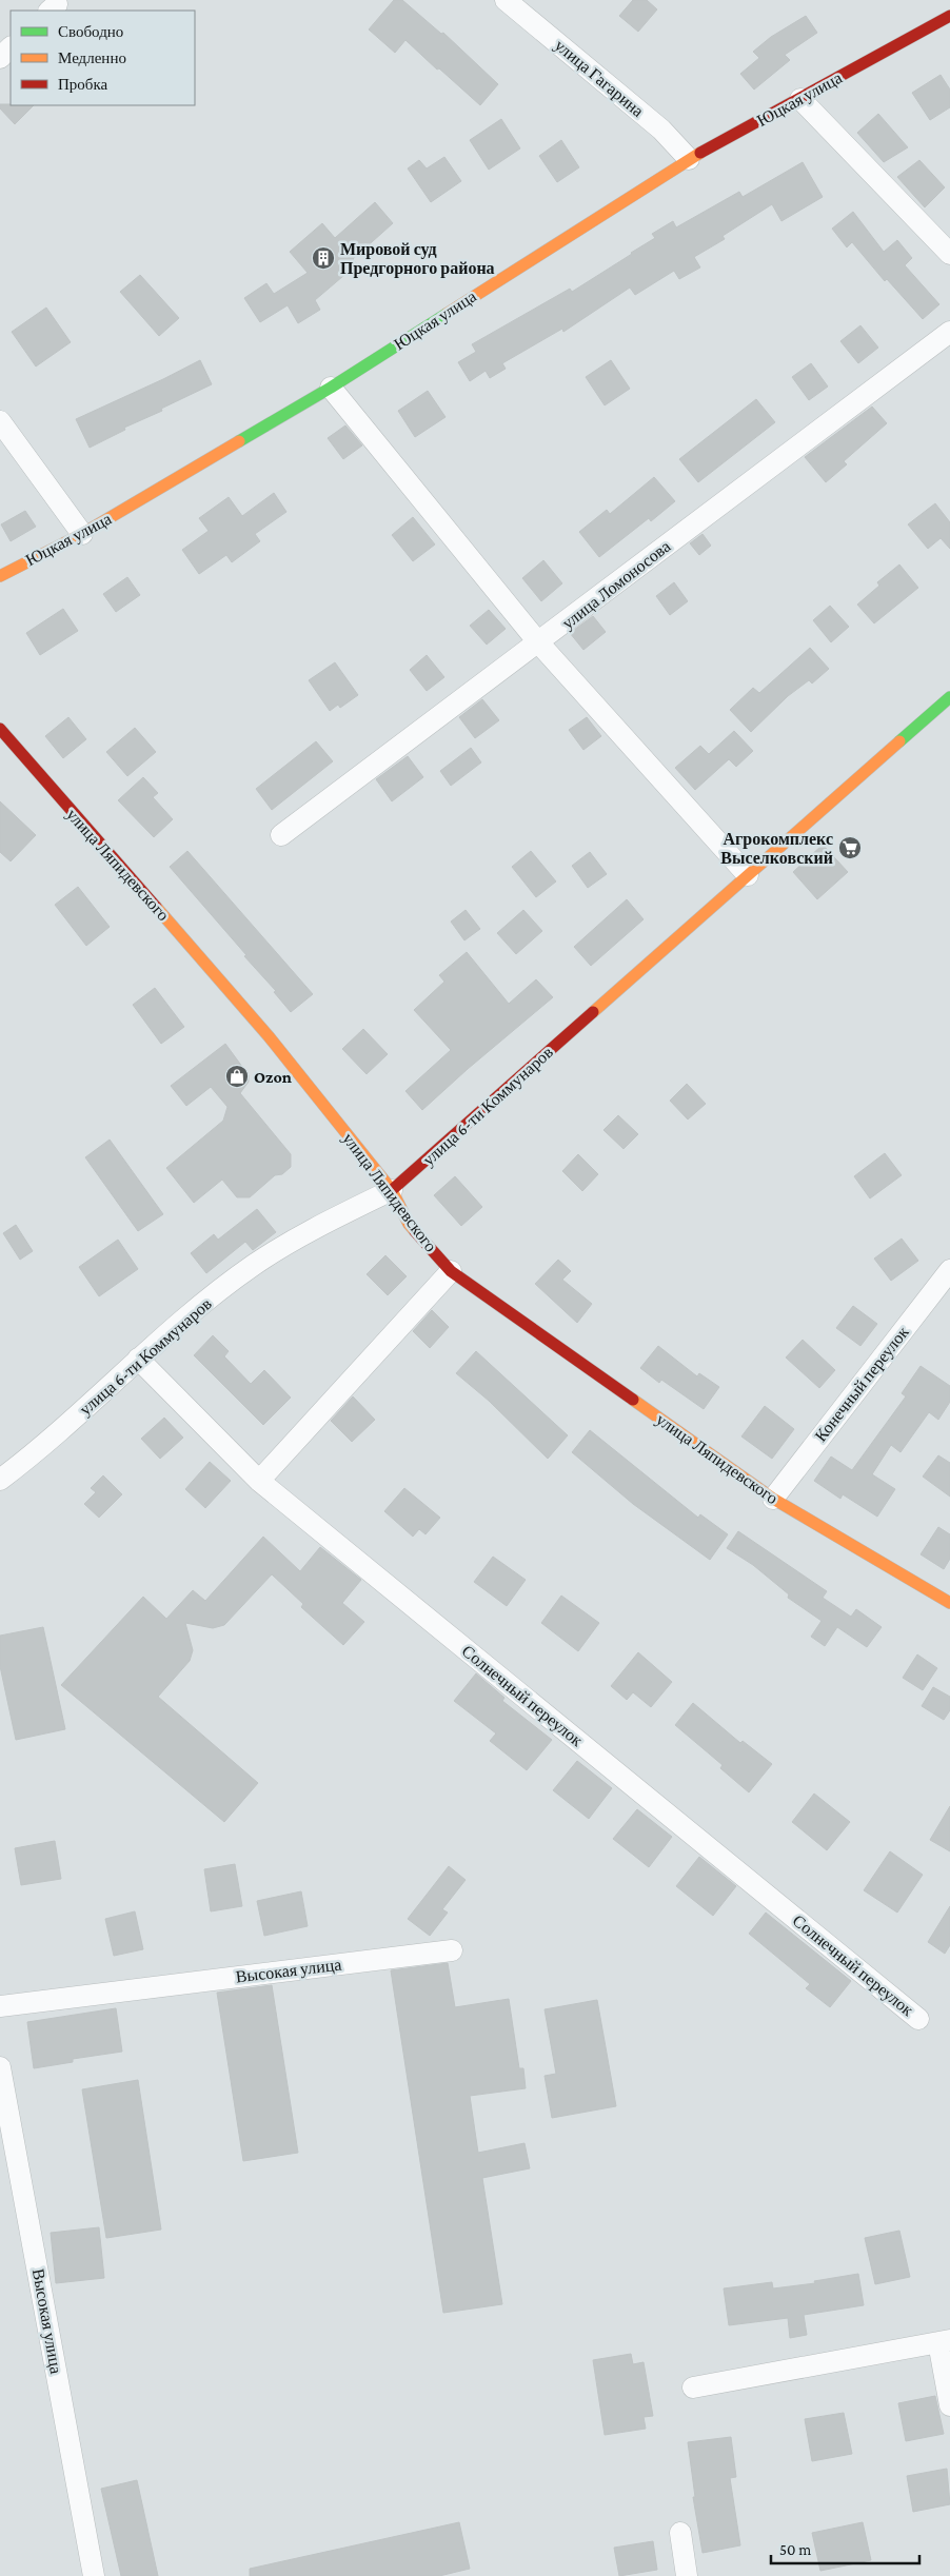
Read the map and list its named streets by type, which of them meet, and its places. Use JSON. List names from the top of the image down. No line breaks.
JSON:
{"streets":{"street":["улица Гагарина","Юцкая улица","улица Ломоносова","улица Ляпидевского","улица 6-ти Коммунаров","Конечный переулок","Солнечный переулок","Высокая улица"]},"crossings":[["улица Гагарина","Юцкая улица"],["улица Ляпидевского","улица 6-ти Коммунаров"],["улица Ляпидевского","Конечный переулок"],["улица 6-ти Коммунаров","Солнечный переулок"]],"places":{"building":["Мировой суд Предгорного района"],"supermarket":["Агрокомплекс Выселковский"],"shop":["Ozon"]},"legend":["Свободно","Медленно","Пробка"],"scale_bar":"50 m"}
